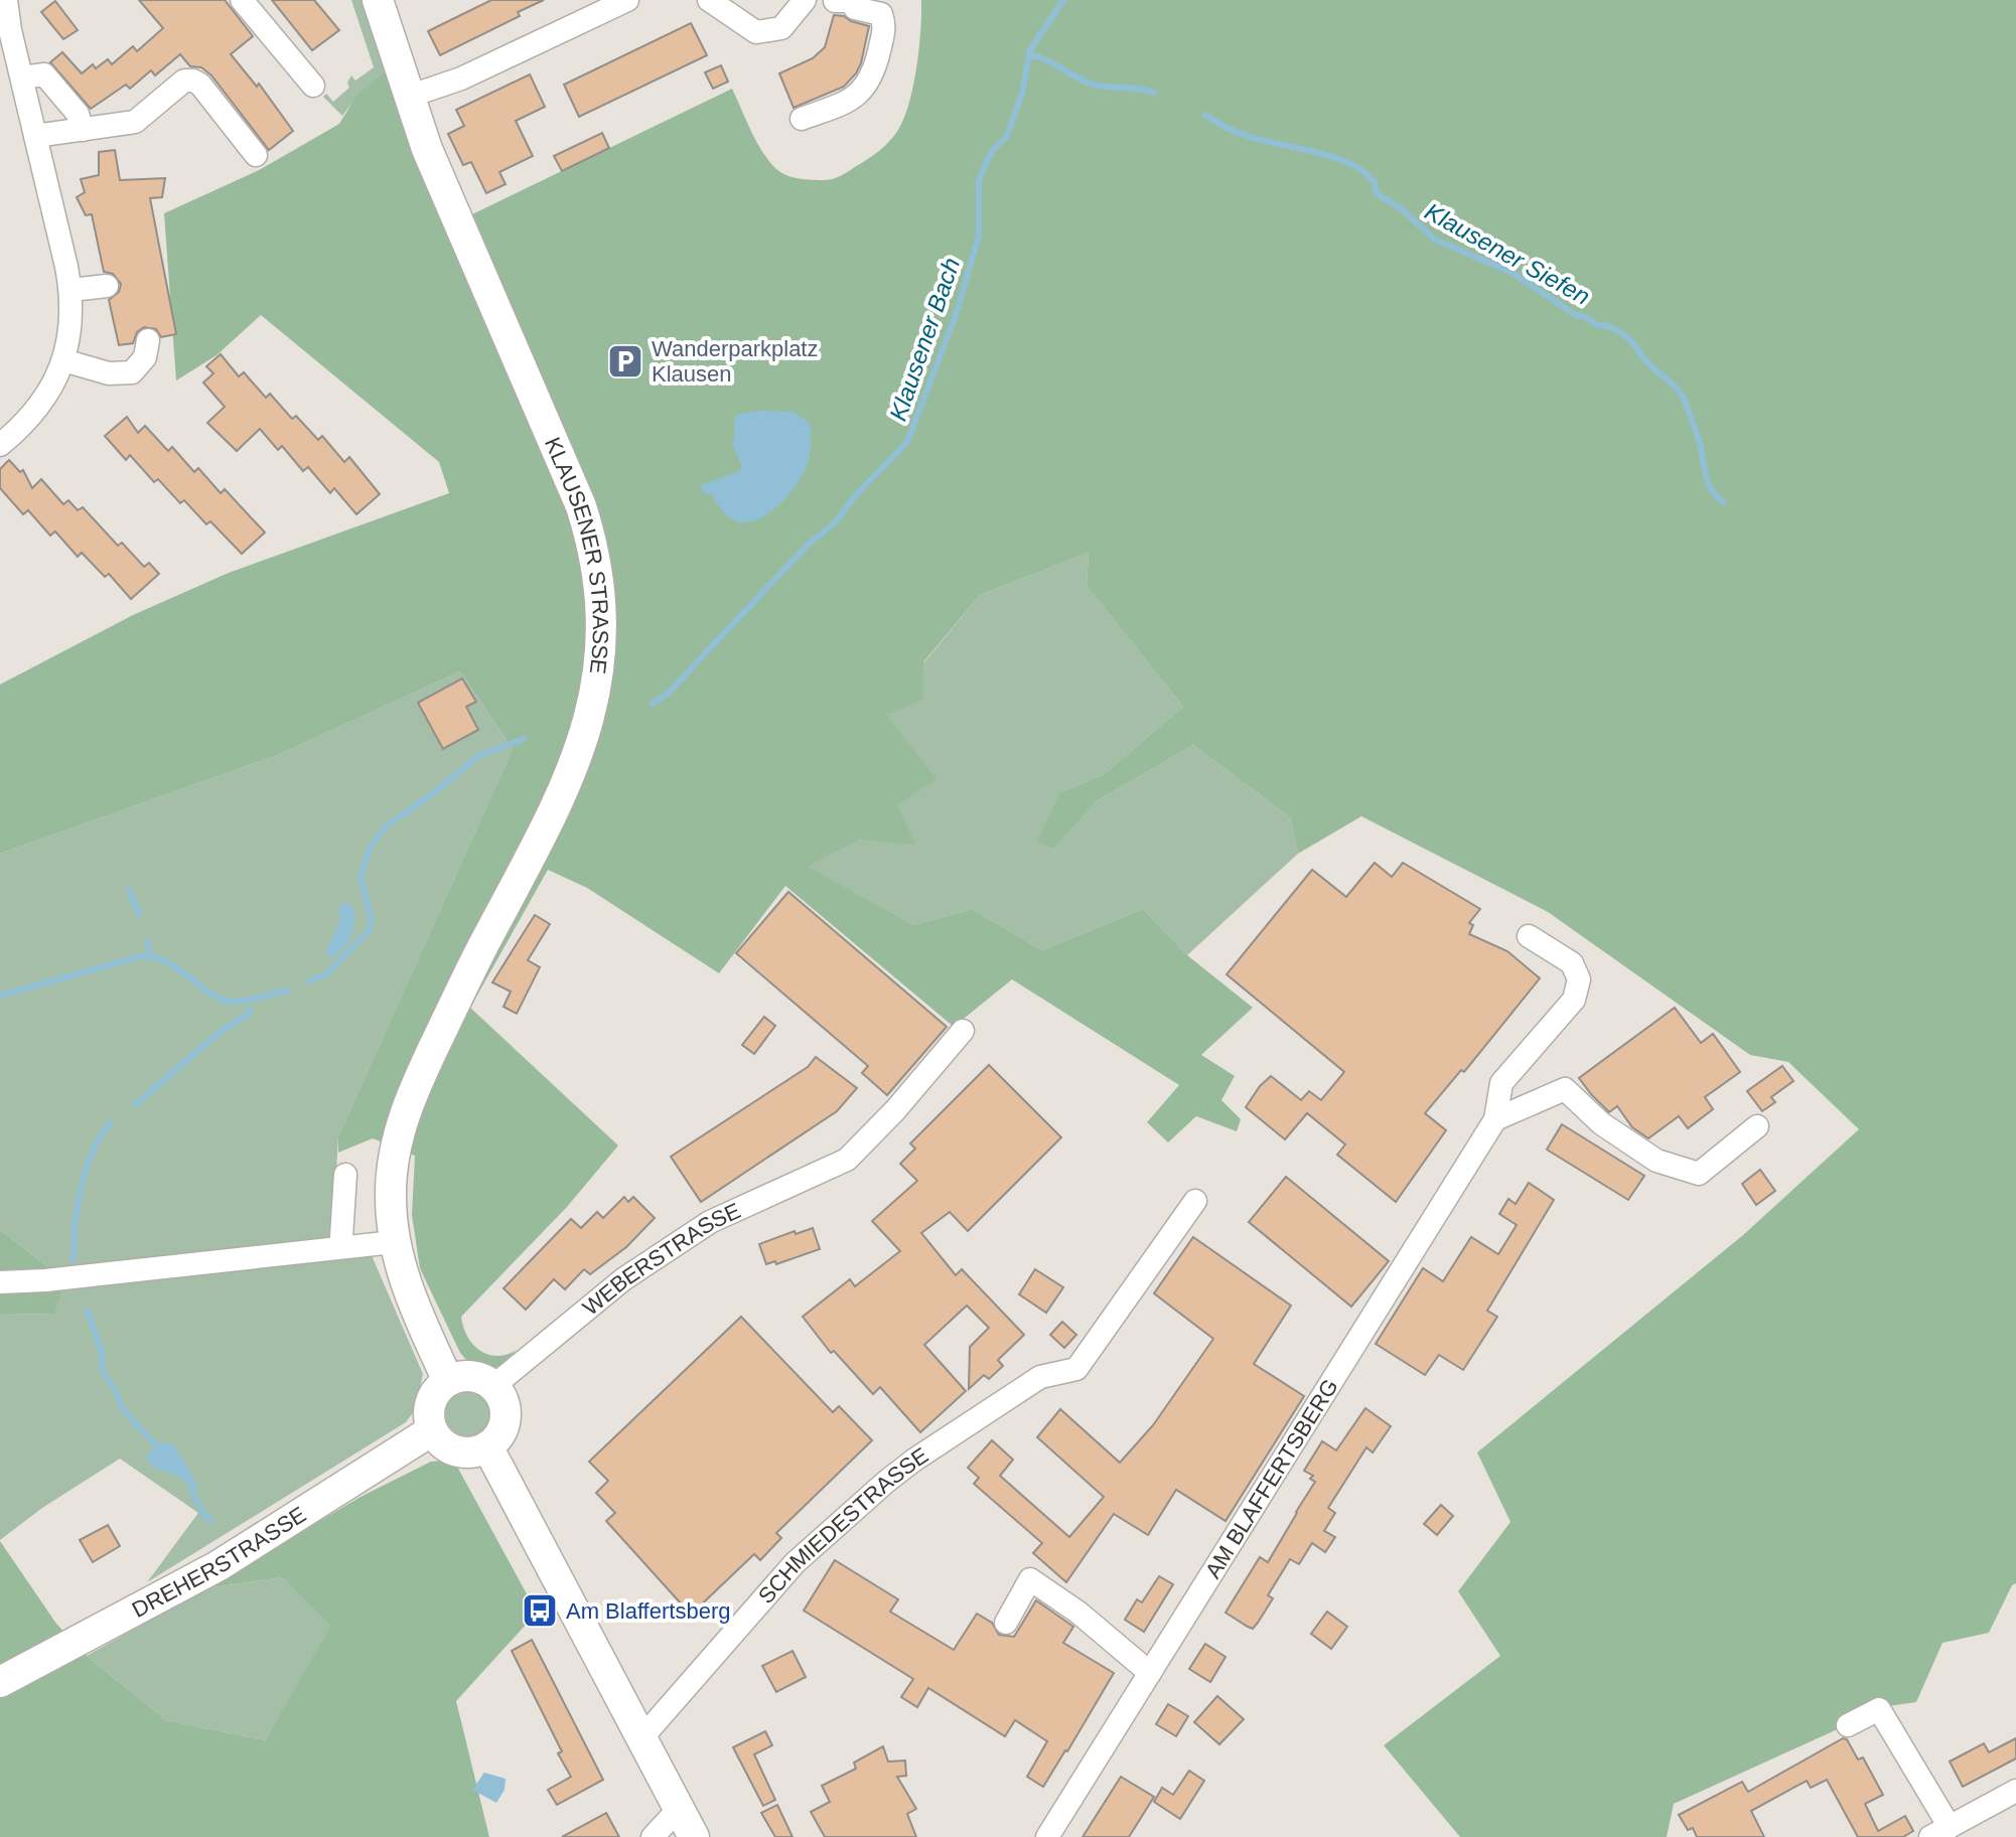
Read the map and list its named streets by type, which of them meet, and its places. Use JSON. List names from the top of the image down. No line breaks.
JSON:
{"streets":{"main road":["KLAUSENER STRASSE","DREHERSTRASSE"],"street":["WEBERSTRASSE","AM BLAFFERTSBERG","SCHMIEDESTRASSE"]},"crossings":[["KLAUSENER STRASSE","WEBERSTRASSE"],["KLAUSENER STRASSE","DREHERSTRASSE"],["WEBERSTRASSE","DREHERSTRASSE"]],"water":["Klausener Siefen","Klausener Bach"],"places":{"parking":["Wanderparkplatz Klausen"],"bus stop":["Am Blaffertsberg"]}}
